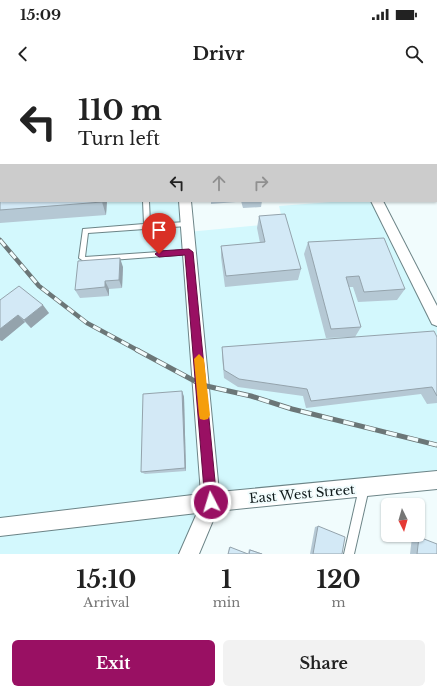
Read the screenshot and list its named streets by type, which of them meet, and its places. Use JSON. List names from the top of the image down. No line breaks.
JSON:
{"streets":{"street":["East West Street"]},"north":"bottom","page":{"status":"15:09","header":"Drivr","turn":["110 m","Turn left"],"eta":["15:10","Arrival","1","min","120","m"],"buttons":["Exit","Share"]}}
